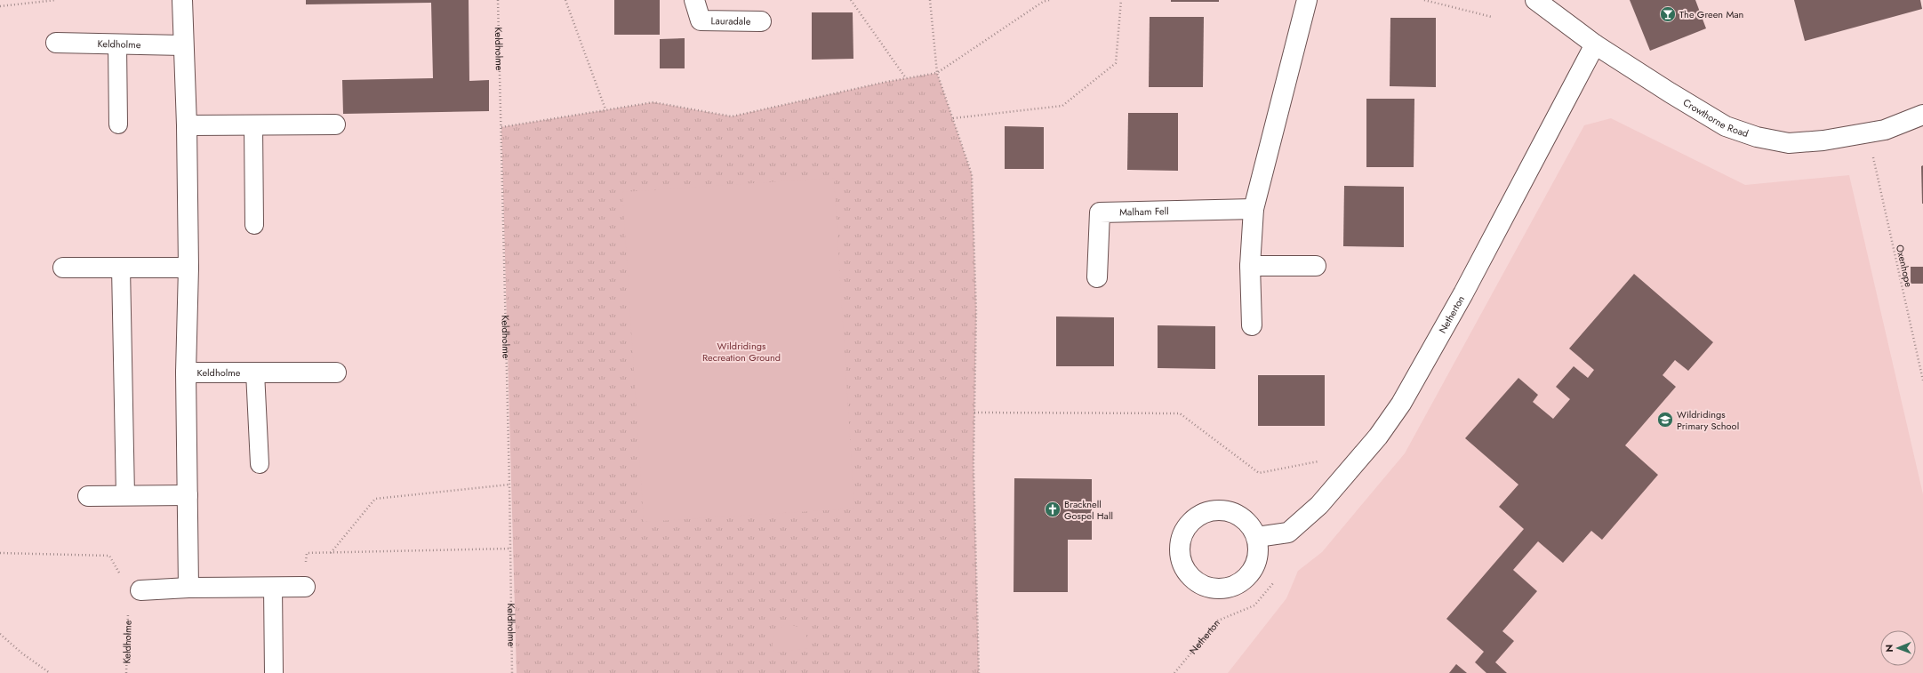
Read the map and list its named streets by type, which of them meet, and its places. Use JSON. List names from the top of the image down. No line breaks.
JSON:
{"streets":{"street":["Lauradale","Keldholme","Crowthorne Road","Malham Fell","Netherton"],"path":["Oxenhope"]},"crossings":[["Crowthorne Road","Netherton"]],"parks":["Wildridings Recreation Ground"],"places":{"bar":["The Green Man"],"school or university":["Wildridings Primary School"],"church":["Bracknell Gospel Hall"]},"north":"left"}
